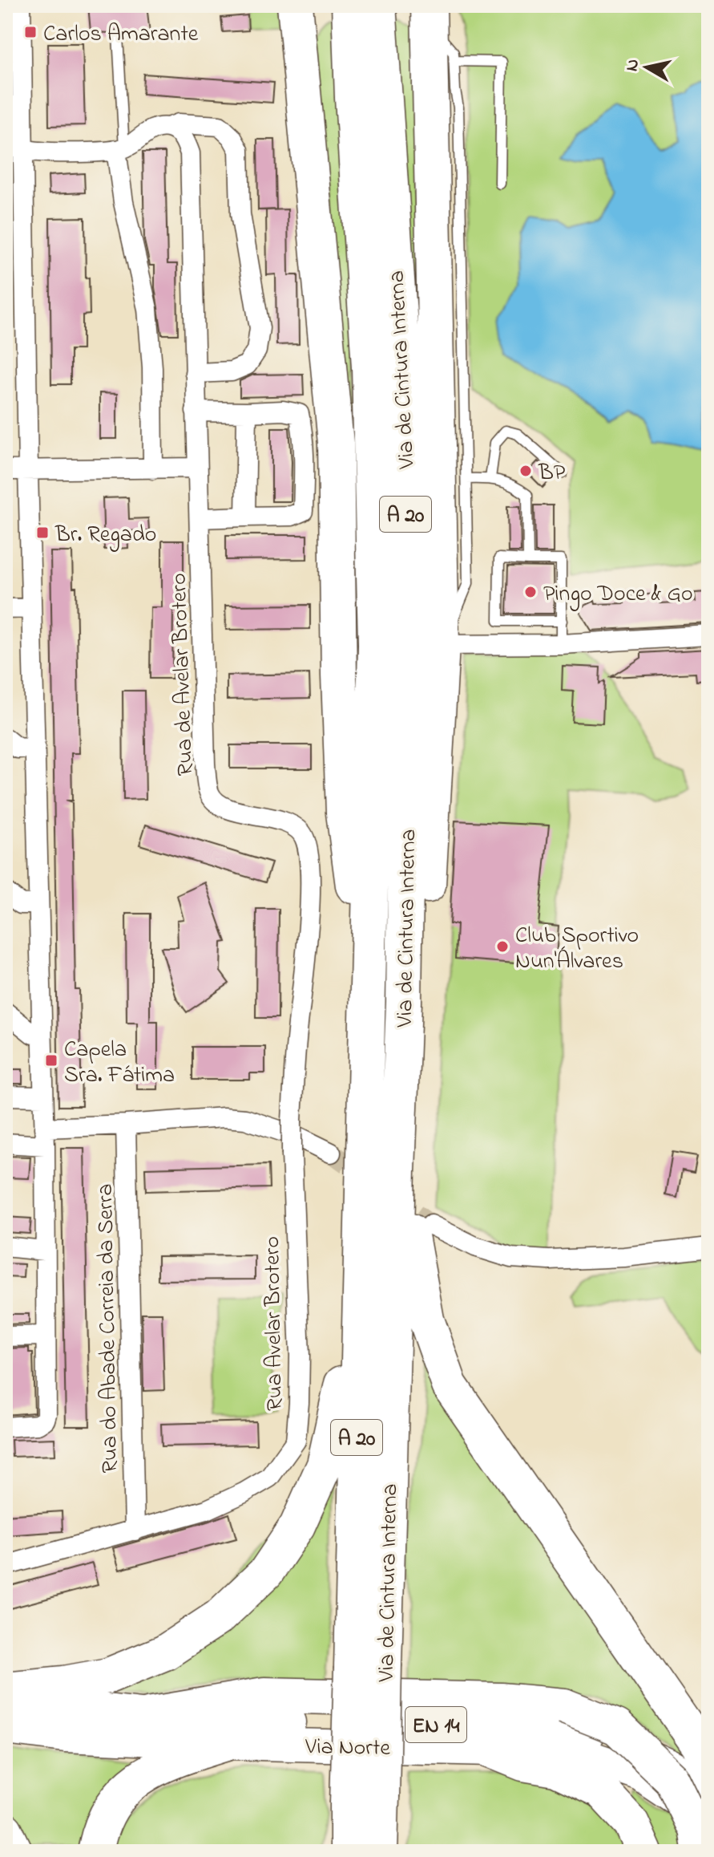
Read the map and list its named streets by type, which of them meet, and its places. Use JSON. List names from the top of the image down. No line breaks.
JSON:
{"streets":{"highway":["Via de Cintura Interna","A 20","EN 14","Via Norte"],"street":["Rua de Avelar Brotero","Rua Avelar Brotero","Rua do Abade Correia da Serra"]},"crossings":[["Rua de Avelar Brotero","Rua Avelar Brotero"],["Rua Avelar Brotero","Rua do Abade Correia da Serra"]],"places":{"transit":["Carlos Amarante","Br. Regado","Capela Sra. Fátima"],"other":["BP","Pingo Doce & Go","Club Sportivo Nun'Álvares"]},"north":"left"}
